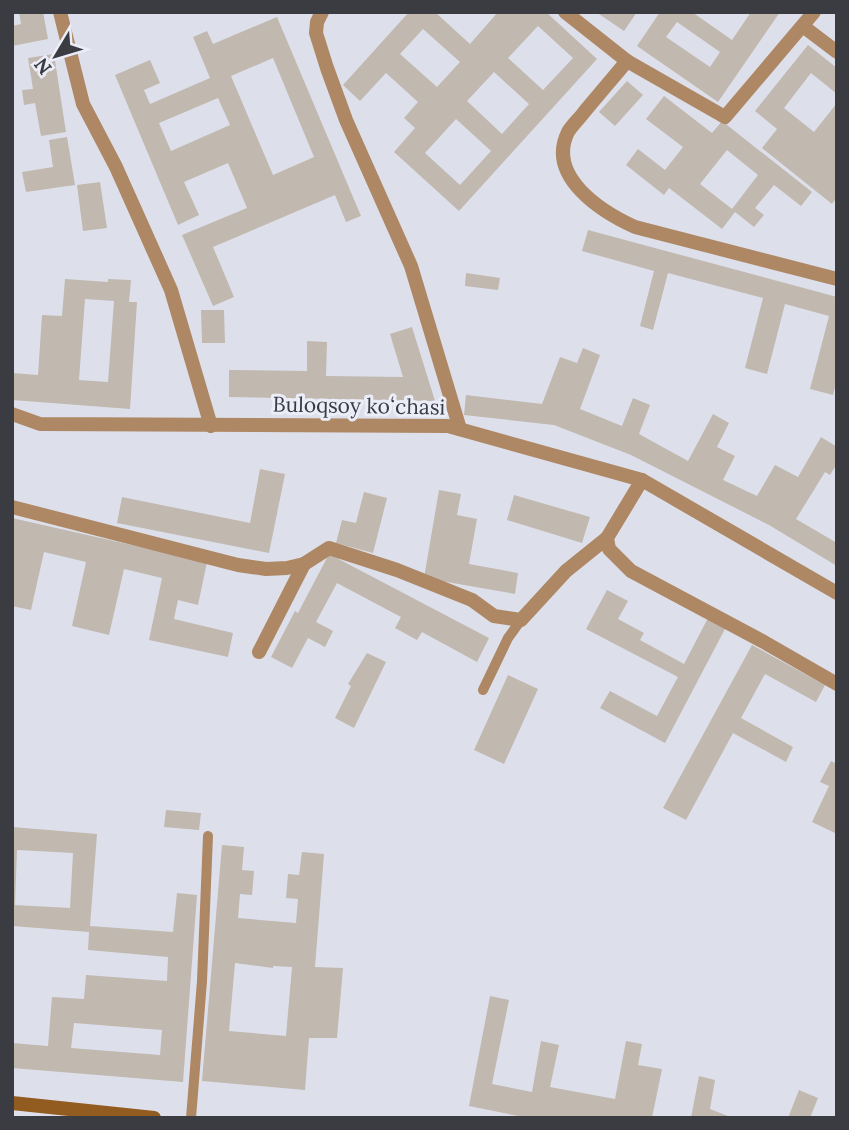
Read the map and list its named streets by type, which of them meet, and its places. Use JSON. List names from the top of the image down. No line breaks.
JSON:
{"streets":{"street":["Buloqsoy koʻchasi"]},"north":"bottom left"}
